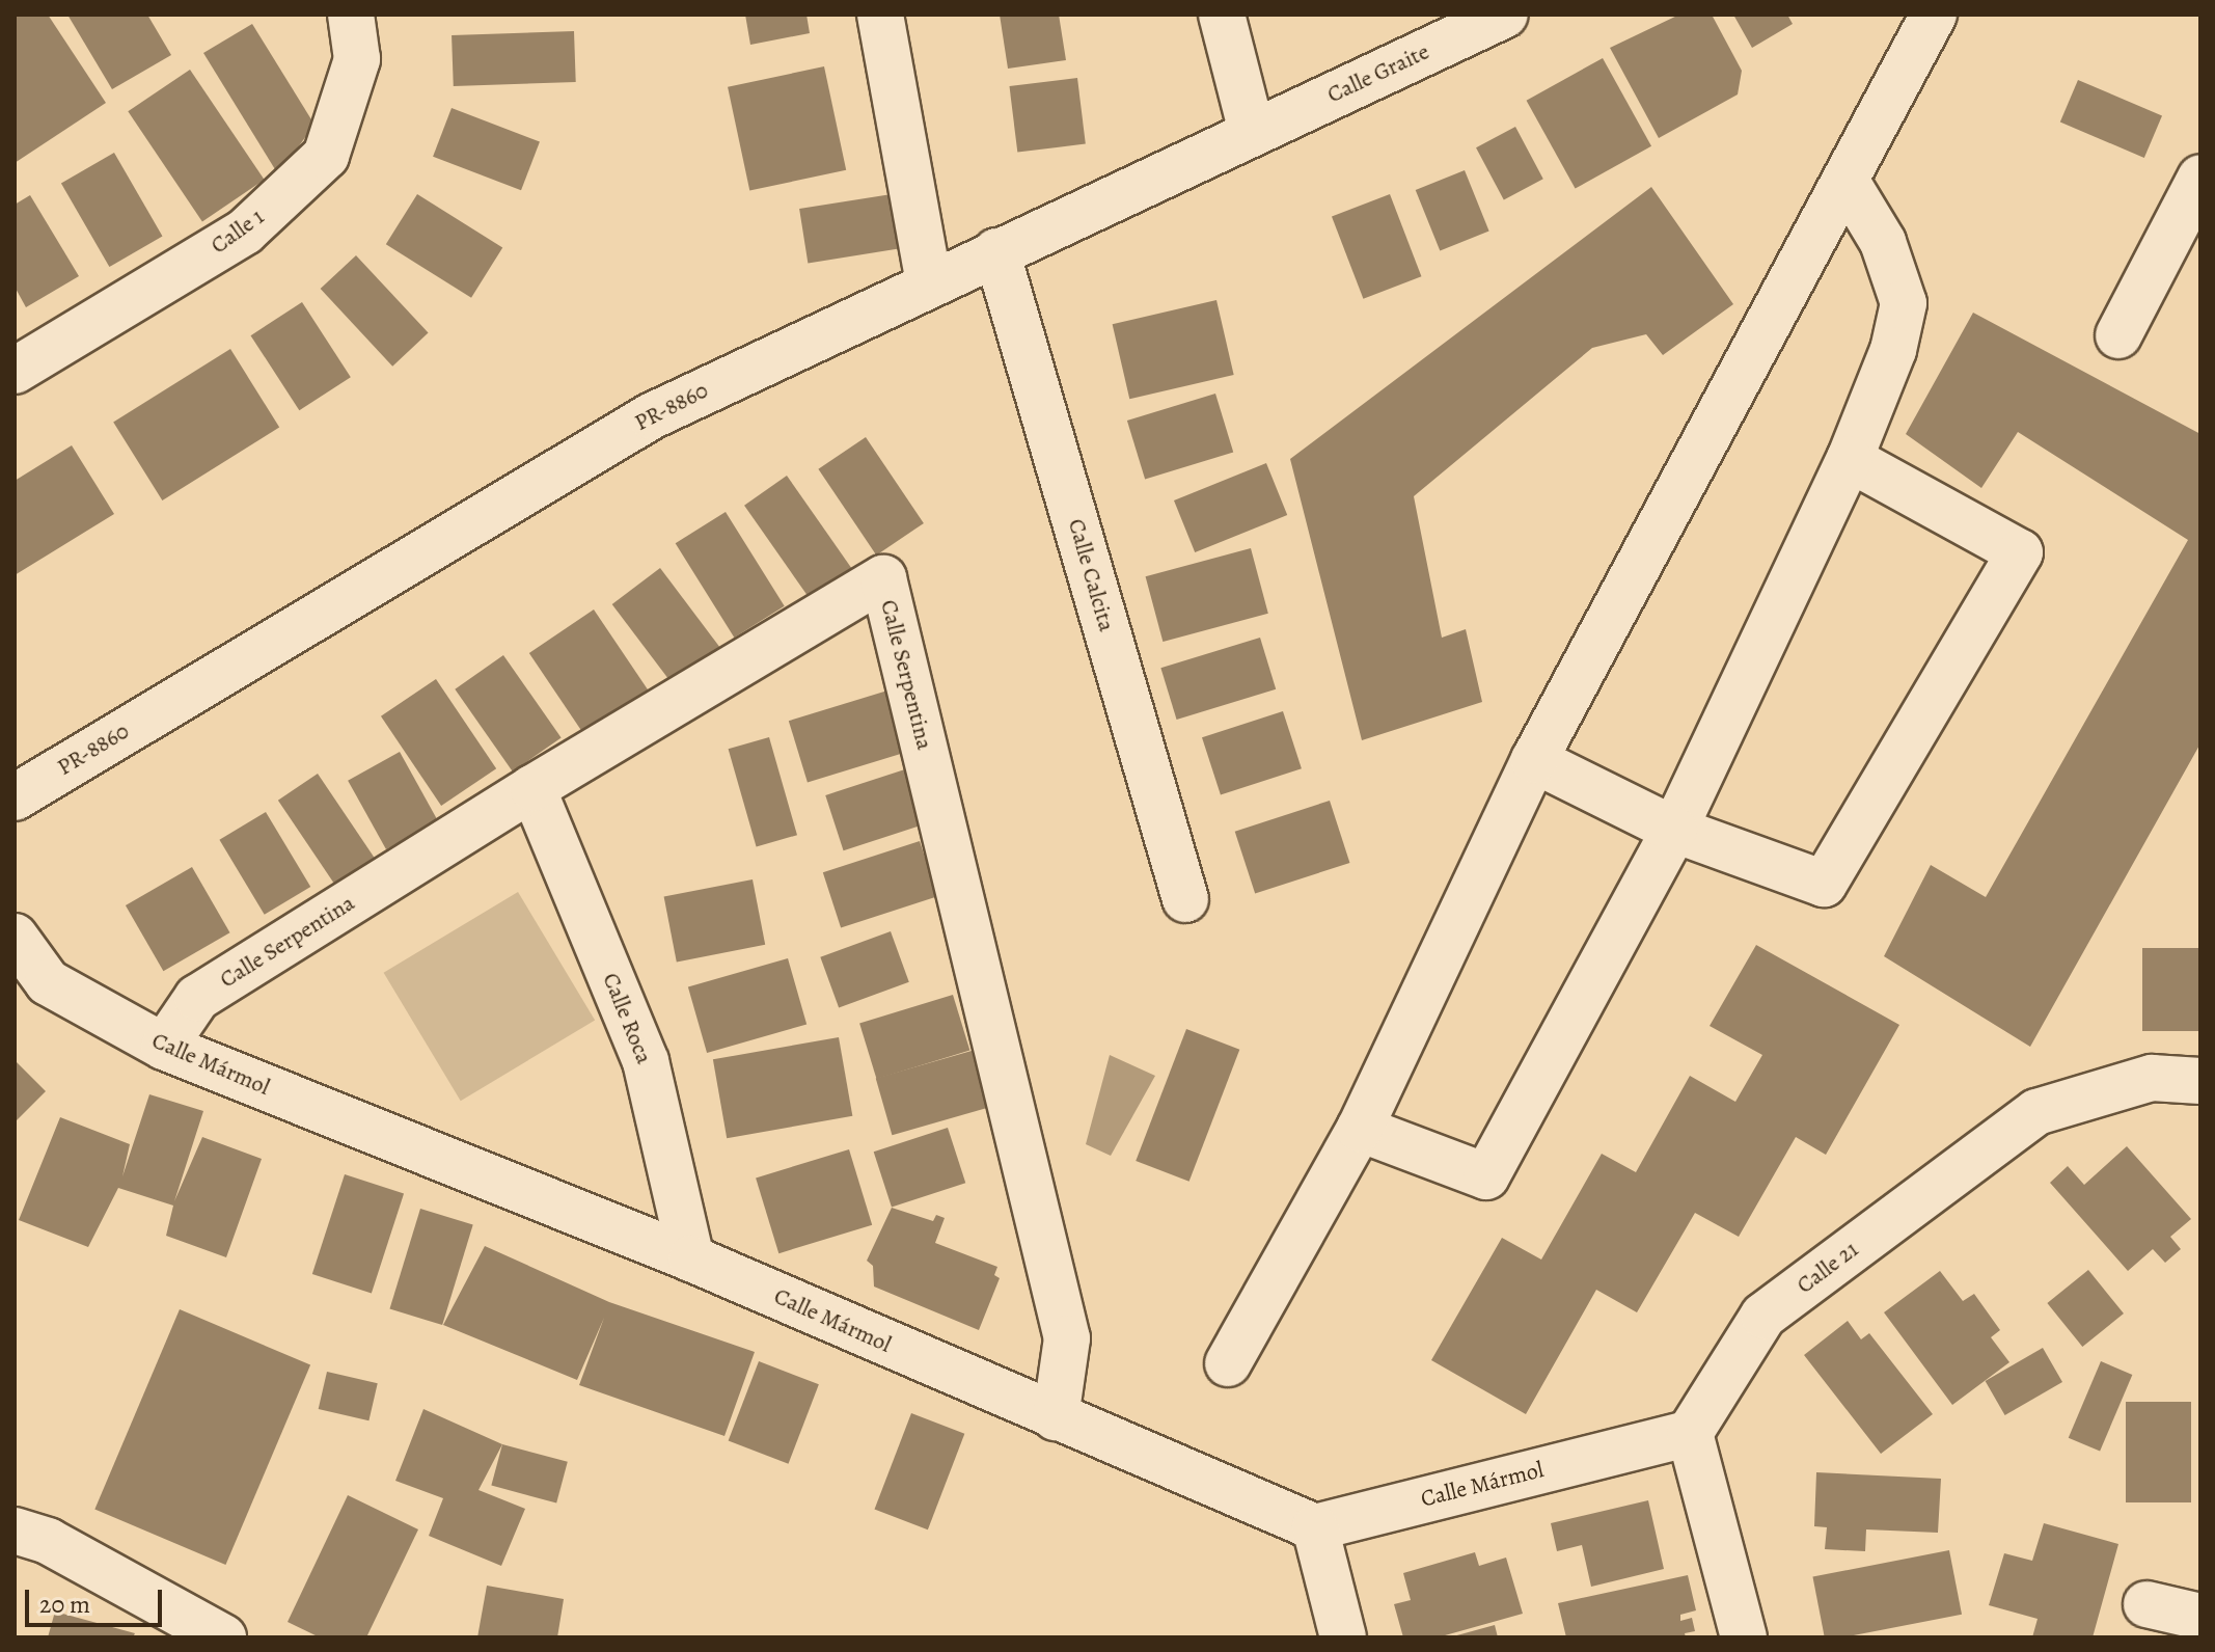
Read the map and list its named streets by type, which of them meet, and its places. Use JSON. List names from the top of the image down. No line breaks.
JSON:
{"streets":{"street":["Calle Graite","Calle 1","PR-8860","Calle Calcita","Calle Serpentina","Calle Roca","Calle Mármol","Calle 21"]},"crossings":[["Calle Graite","PR-8860"],["PR-8860","Calle Calcita"],["Calle Serpentina","Calle Roca"],["Calle Serpentina","Calle Mármol"],["Calle Roca","Calle Mármol"],["Calle Mármol","Calle 21"]],"scale_bar":"20 m"}
